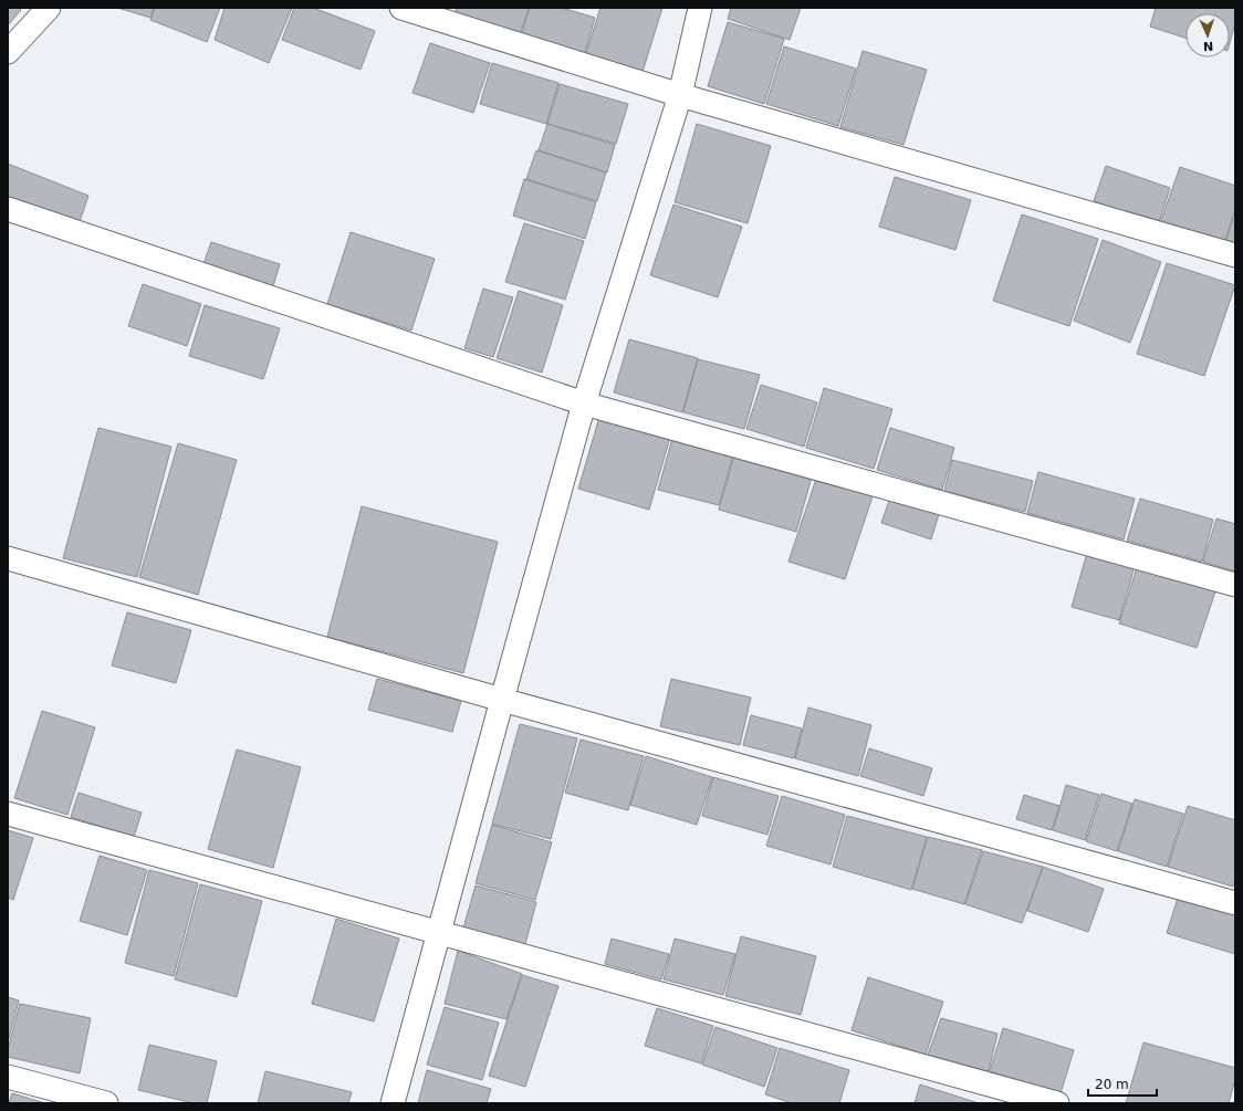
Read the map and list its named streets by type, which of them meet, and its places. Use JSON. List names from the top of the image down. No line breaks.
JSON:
{"scale_bar":"20 m","north":"bottom"}
